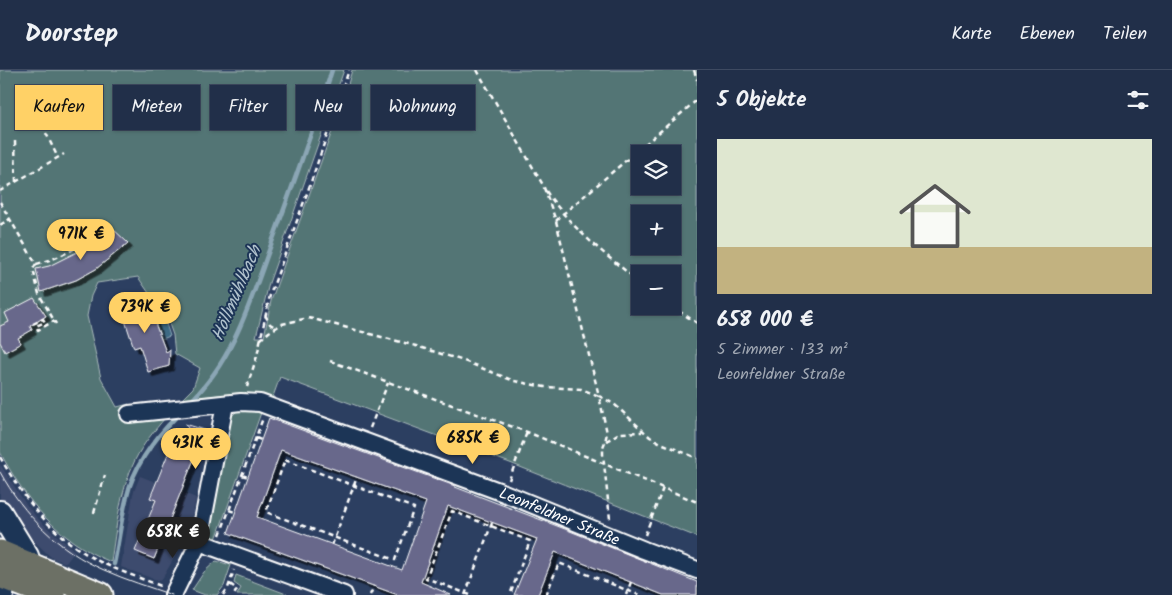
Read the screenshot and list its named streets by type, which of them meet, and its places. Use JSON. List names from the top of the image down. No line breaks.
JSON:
{"streets":{"street":["Leonfeldner Straße"]},"water":["Höllmühlbach"],"page":{"header":"Doorstep","nav":["Karte","Ebenen","Teilen"],"heading":"5 Objekte","chip":["Kaufen","Mieten","Filter","Neu","Wohnung"],"list":[{"name":"658 000 €","note":"5 Zimmer · 133 m² · Leonfeldner Straße"}],"map_buttons":["+","−"],"price":["971K €","739K €","685K €","431K €","658K €"]}}
